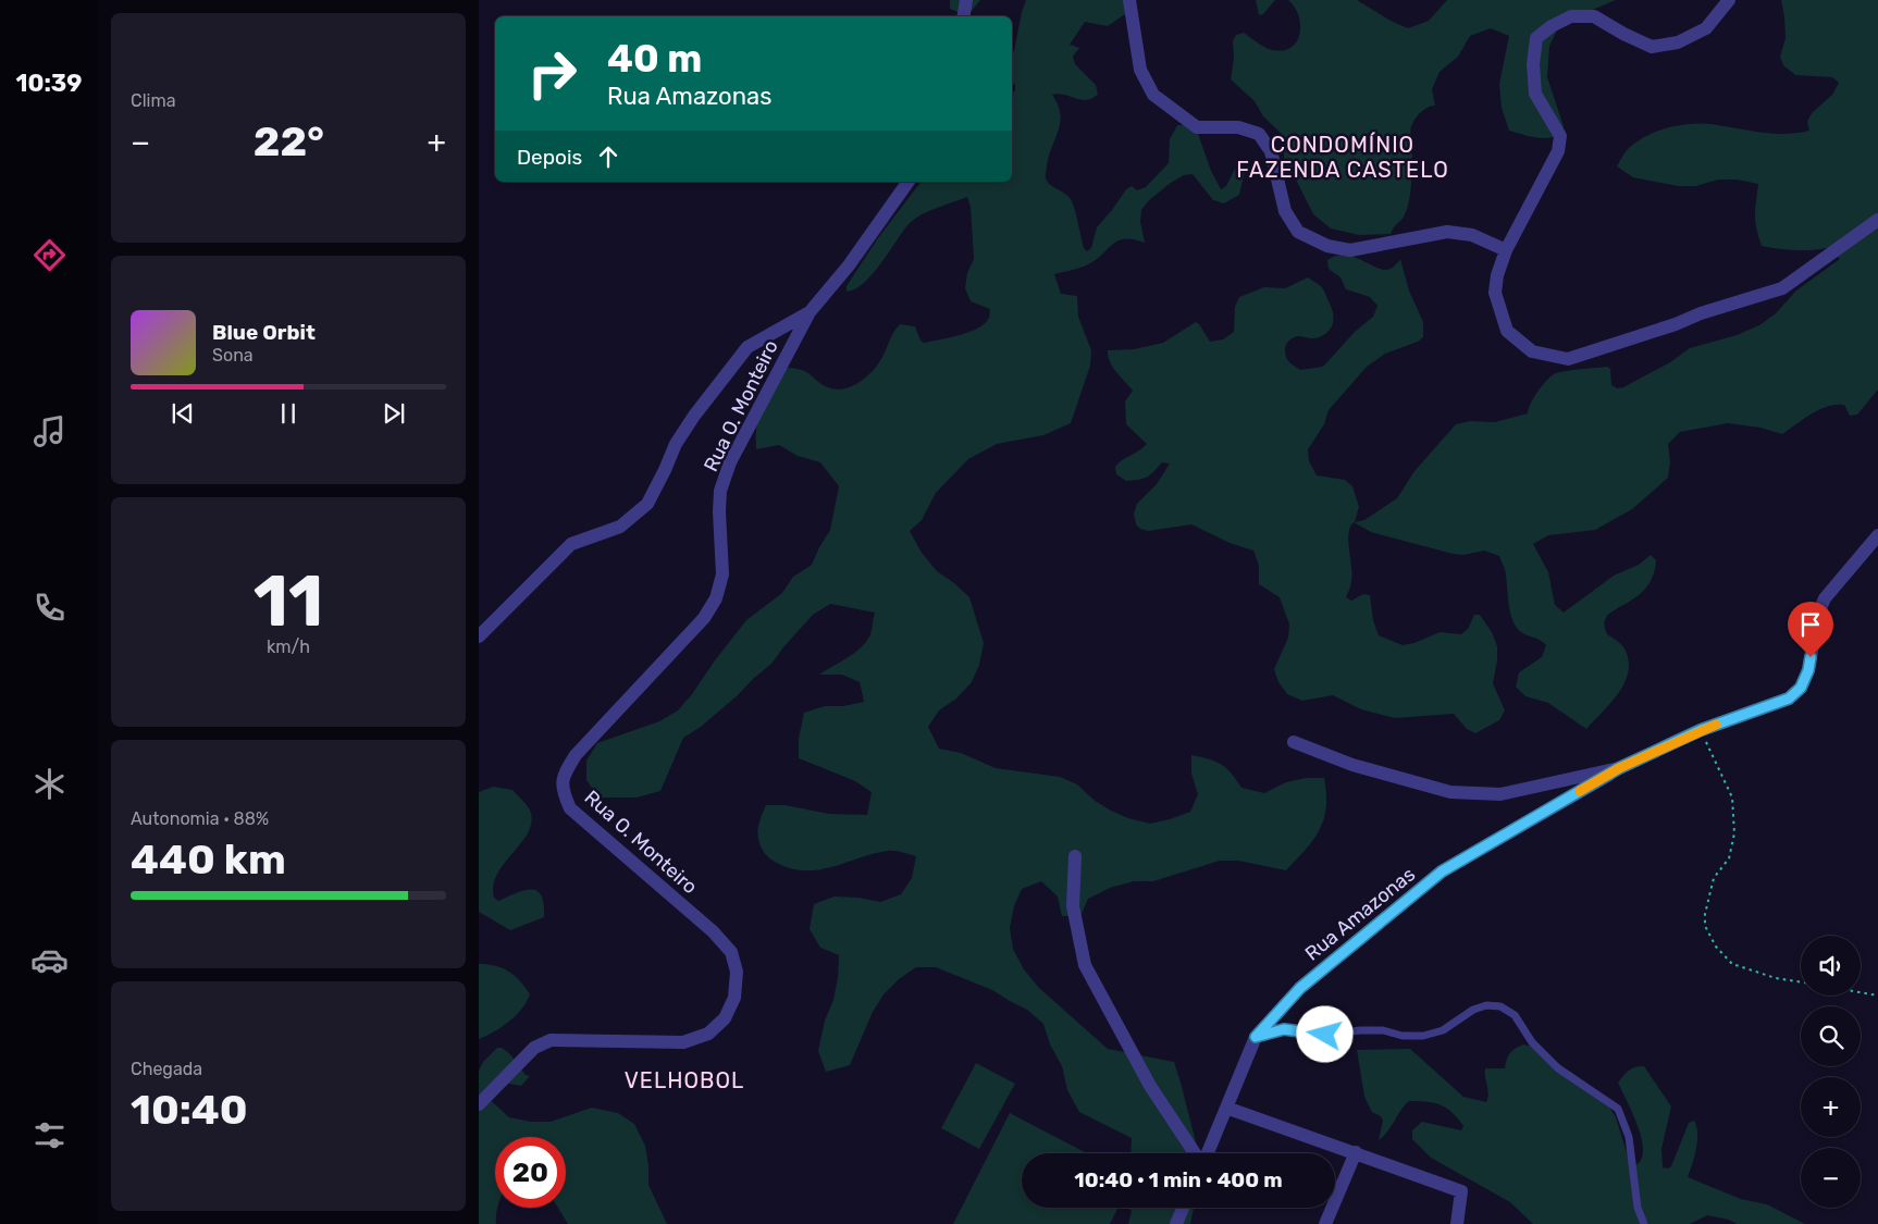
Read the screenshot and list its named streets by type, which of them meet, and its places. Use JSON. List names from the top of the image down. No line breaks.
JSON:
{"streets":{"street":["Rua O. Monteiro","Rua Amazonas"]},"districts":["CONDOMÍNIO FAZENDA CASTELO","VELHOBOL"],"page":{"tabs":"10:39","tile":["Clima",["11","km/h"],["Autonomia · 88%","440 km"],["Chegada","10:40"]],"turn":["40 m","Rua Amazonas"],"heat":["−","22°","+"],"then":"Depois","song":["Blue Orbit","Sona"],"map_buttons":["+","−"],"limit":"20","trip":"10:40 · 1 min · 400 m"}}
